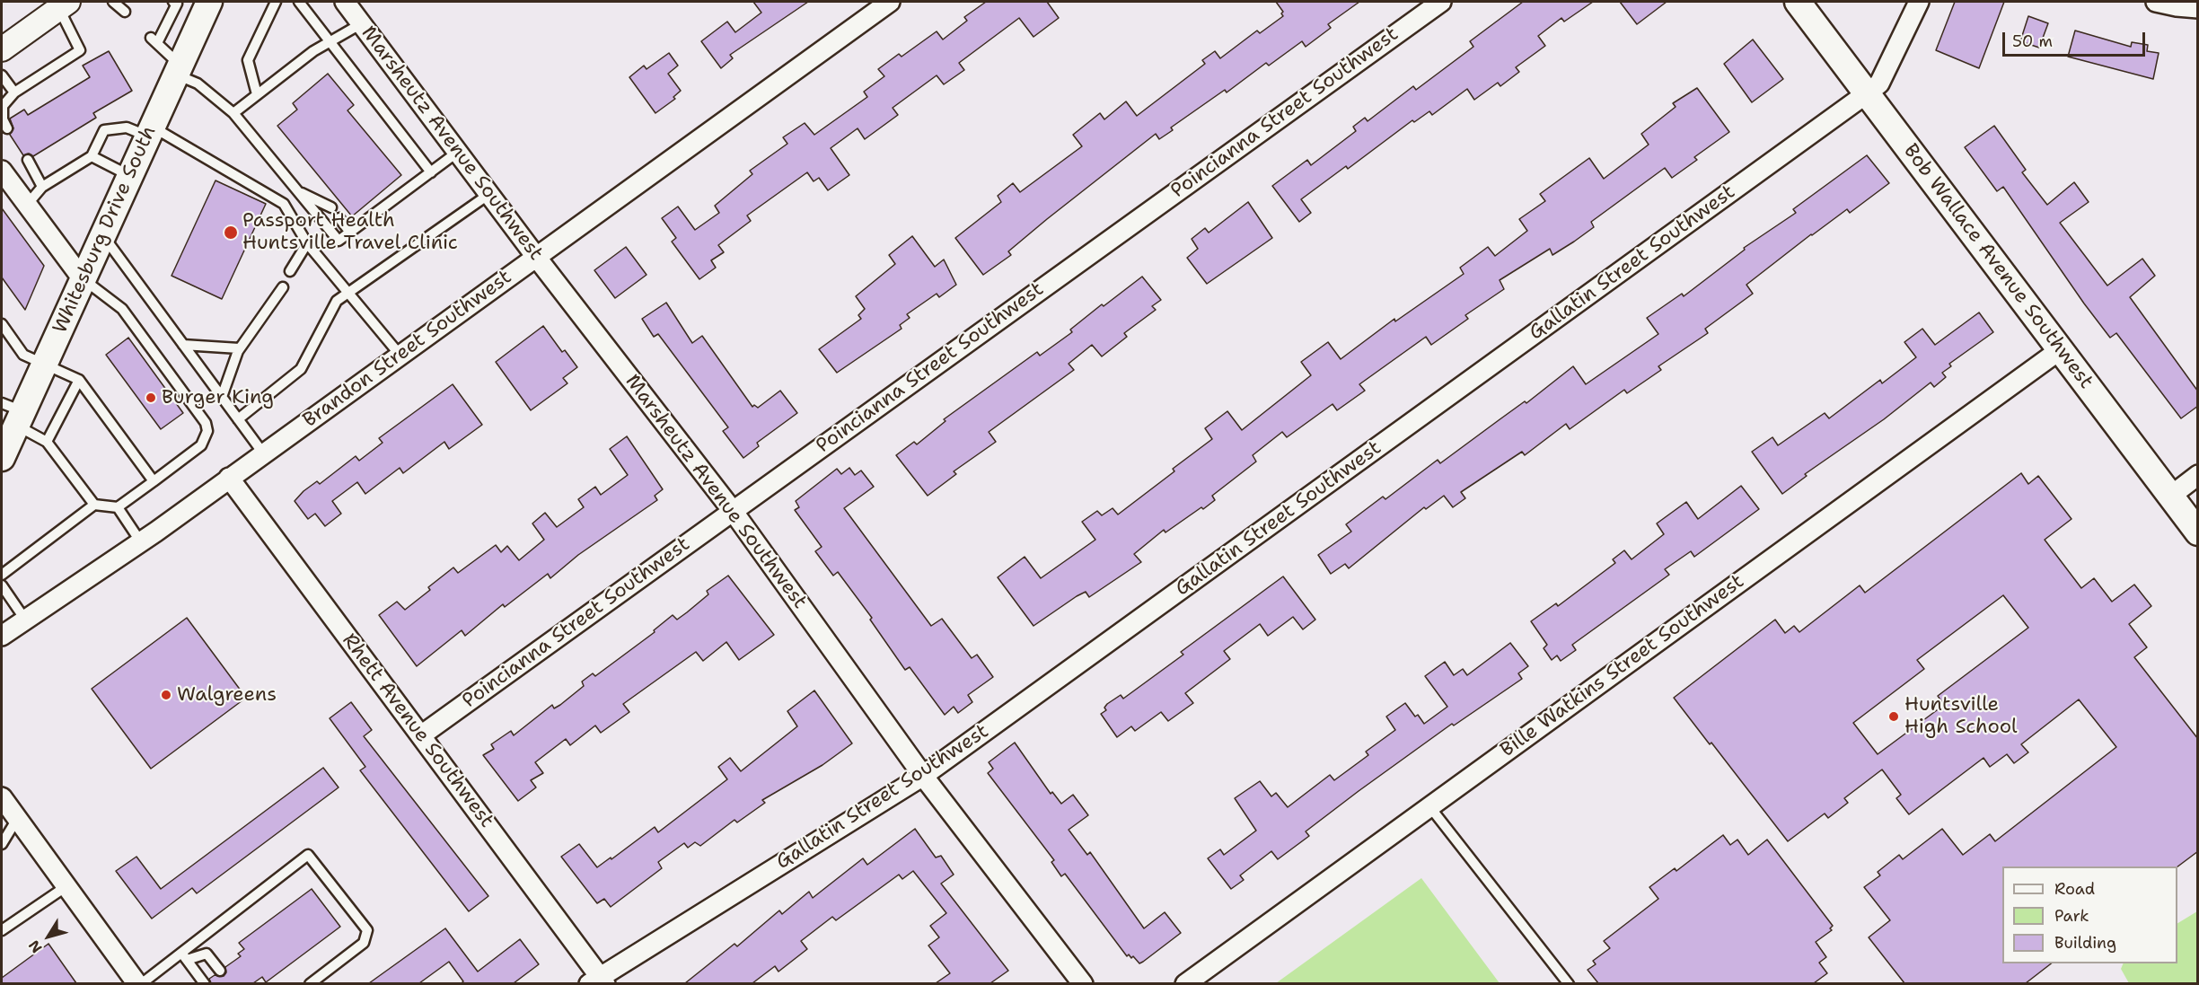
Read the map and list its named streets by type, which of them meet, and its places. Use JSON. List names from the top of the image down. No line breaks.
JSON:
{"streets":{"main road":["Whitesburg Drive South","Bob Wallace Avenue Southwest"],"street":["Poincianna Street Southwest","Marsheutz Avenue Southwest","Gallatin Street Southwest","Brandon Street Southwest","Bille Watkins Street Southwest","Rhett Avenue Southwest"]},"crossings":[["Poincianna Street Southwest","Marsheutz Avenue Southwest"],["Poincianna Street Southwest","Rhett Avenue Southwest"],["Marsheutz Avenue Southwest","Gallatin Street Southwest"],["Marsheutz Avenue Southwest","Brandon Street Southwest"],["Gallatin Street Southwest","Bob Wallace Avenue Southwest"],["Gallatin Street Southwest","Rhett Avenue Southwest"],["Bob Wallace Avenue Southwest","Bille Watkins Street Southwest"],["Brandon Street Southwest","Rhett Avenue Southwest"]],"places":["Passport Health Huntsville Travel Clinic","Burger King","Walgreens","Huntsville High School"],"legend":["Road","Park","Building"],"scale_bar":"50 m","north":"bottom left"}
